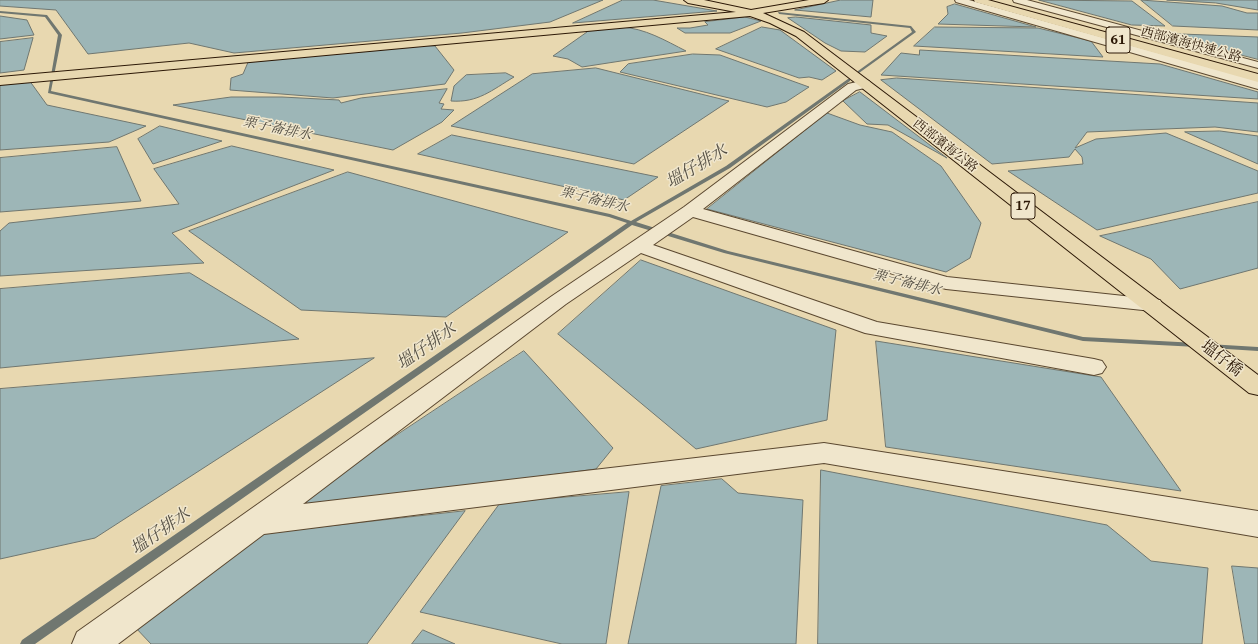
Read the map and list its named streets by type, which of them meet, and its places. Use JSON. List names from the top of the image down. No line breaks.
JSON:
{"streets":{"main road":["61","西部濱海快速公路","西部濱海公路","17","塭仔橋"]},"crossings":[["西部濱海公路","塭仔橋"]],"water":["栗子崙排水","塭仔排水"]}
